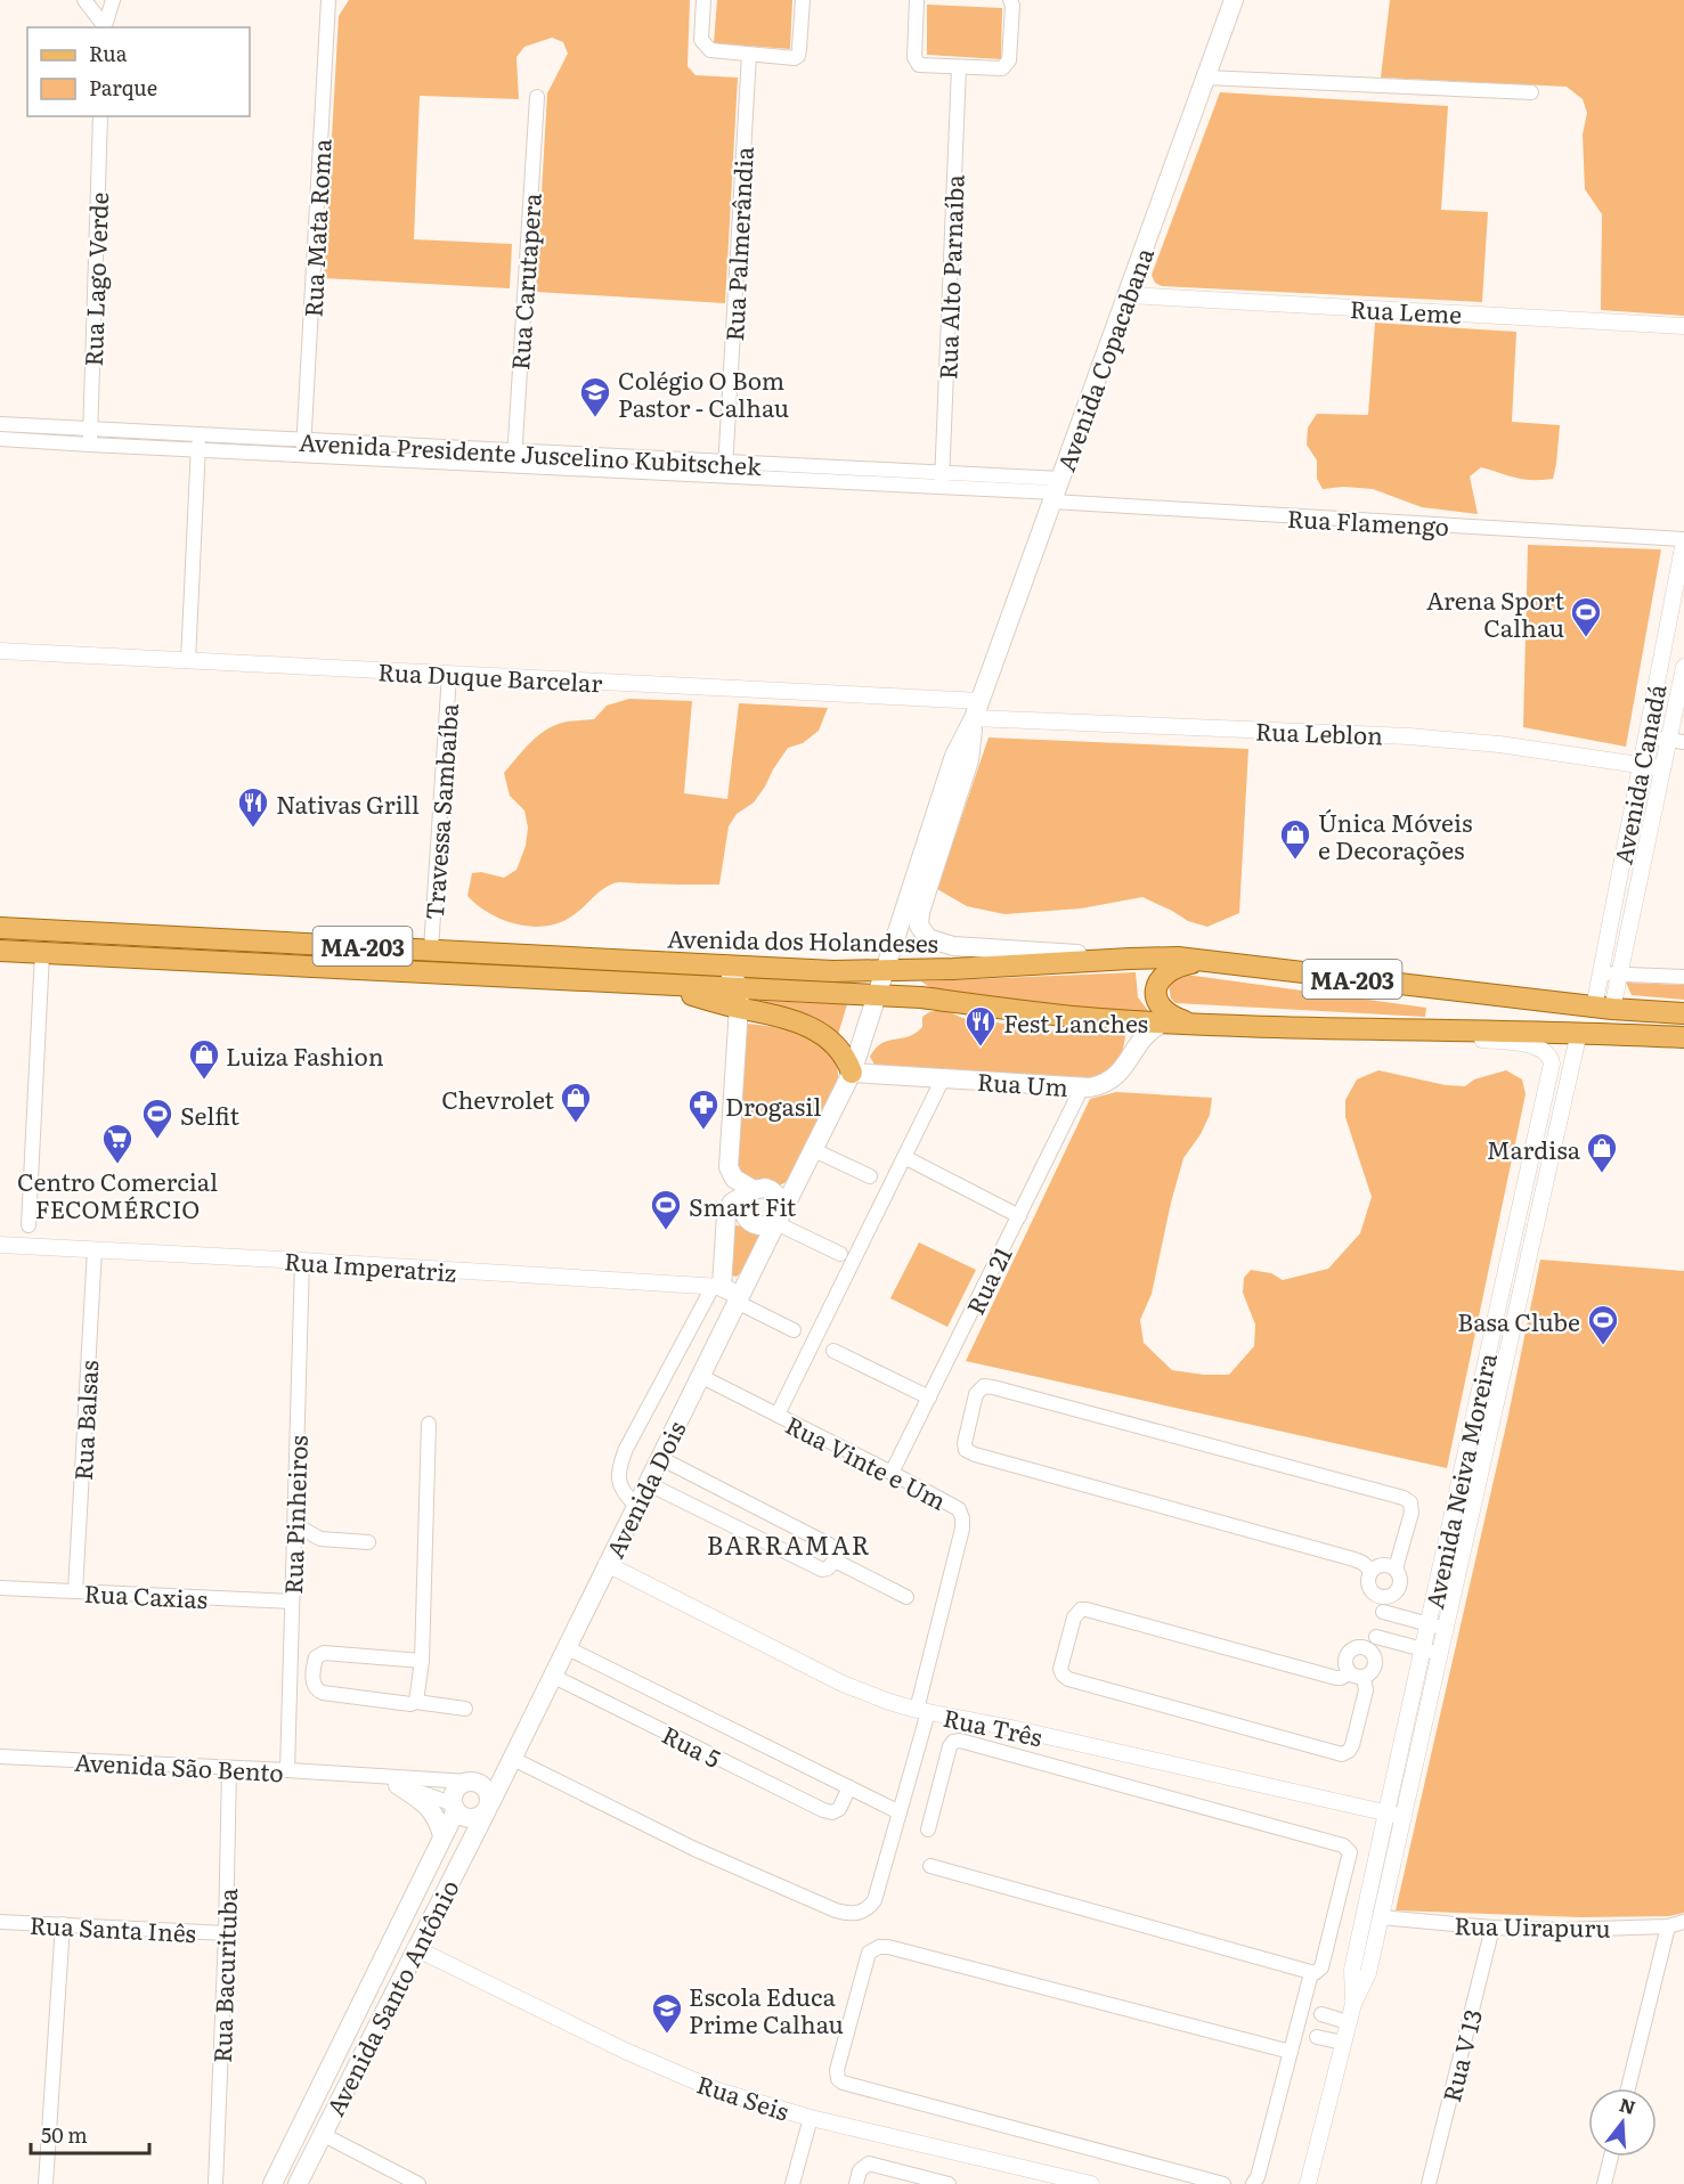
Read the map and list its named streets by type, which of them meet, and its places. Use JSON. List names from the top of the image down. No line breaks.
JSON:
{"streets":{"main road":["Avenida Copacabana","Avenida dos Holandeses","MA-203","Rua Um","Rua Imperatriz","Avenida Dois","Avenida Santo Antônio"],"street":["Rua Mata Roma","Rua Palmerândia","Rua Alto Parnaíba","Rua Lago Verde","Rua Carutapera","Rua Leme","Avenida Presidente Juscelino Kubitschek","Rua Flamengo","Rua Duque Barcelar","Rua Leblon","Avenida Canadá","Travessa Sambaíba","Rua 21","Rua Balsas","Rua Vinte e Um","Avenida Neiva Moreira","Rua Pinheiros","Rua Caxias","Rua Três","Rua 5","Avenida São Bento","Rua Uirapuru","Rua Santa Inês","Rua Bacurituba","Rua V 13","Rua Seis"]},"crossings":[["Rua Mata Roma","Avenida Presidente Juscelino Kubitschek"],["Rua Palmerândia","Avenida Presidente Juscelino Kubitschek"],["Rua Alto Parnaíba","Avenida Presidente Juscelino Kubitschek"],["Rua Lago Verde","Avenida Presidente Juscelino Kubitschek"],["Rua Carutapera","Avenida Presidente Juscelino Kubitschek"],["Rua Leme","Avenida Copacabana"],["Avenida Copacabana","Avenida Presidente Juscelino Kubitschek"],["Avenida Copacabana","Rua Flamengo"],["Avenida Copacabana","Rua Duque Barcelar"],["Avenida Copacabana","Rua Leblon"],["Avenida Copacabana","Avenida dos Holandeses"],["Avenida Copacabana","MA-203"],["Avenida Copacabana","Avenida Dois"],["Avenida Presidente Juscelino Kubitschek","Rua Flamengo"],["Rua Flamengo","Avenida Canadá"],["Rua Duque Barcelar","Rua Leblon"],["Rua Duque Barcelar","Travessa Sambaíba"],["Rua Leblon","Avenida Canadá"],["Avenida Canadá","Avenida dos Holandeses"],["Travessa Sambaíba","Avenida dos Holandeses"],["Avenida dos Holandeses","MA-203"],["MA-203","Rua Um"],["MA-203","Avenida Neiva Moreira"],["MA-203","Avenida Dois"],["Rua Um","Rua 21"],["Rua Um","Avenida Dois"],["Rua Imperatriz","Rua Balsas"],["Rua Imperatriz","Avenida Dois"],["Rua Imperatriz","Rua Pinheiros"],["Rua 21","Rua Vinte e Um"],["Rua Balsas","Rua Caxias"],["Rua Vinte e Um","Avenida Dois"],["Rua Vinte e Um","Rua Três"],["Avenida Neiva Moreira","Rua Três"],["Avenida Neiva Moreira","Rua Uirapuru"],["Avenida Dois","Rua Três"],["Avenida Dois","Rua 5"],["Avenida Dois","Avenida São Bento"],["Avenida Dois","Avenida Santo Antônio"],["Rua Pinheiros","Rua Caxias"],["Rua Pinheiros","Avenida São Bento"],["Avenida São Bento","Rua Bacurituba"],["Avenida São Bento","Avenida Santo Antônio"],["Rua Uirapuru","Rua V 13"],["Rua Santa Inês","Rua Bacurituba"],["Avenida Santo Antônio","Rua Seis"]],"districts":["BARRAMAR"],"places":{"school or university":["Colégio O Bom Pastor - Calhau","Escola Educa Prime Calhau"],"sports":["Arena Sport Calhau","Selfit","Smart Fit","Basa Clube"],"restaurant":["Nativas Grill","Fest Lanches"],"shop":["Única Móveis e Decorações","Luiza Fashion","Chevrolet","Mardisa"],"pharmacy":["Drogasil"],"supermarket":["Centro Comercial FECOMÉRCIO"]},"legend":["Rua","Parque"],"scale_bar":"50 m","north":"top"}
